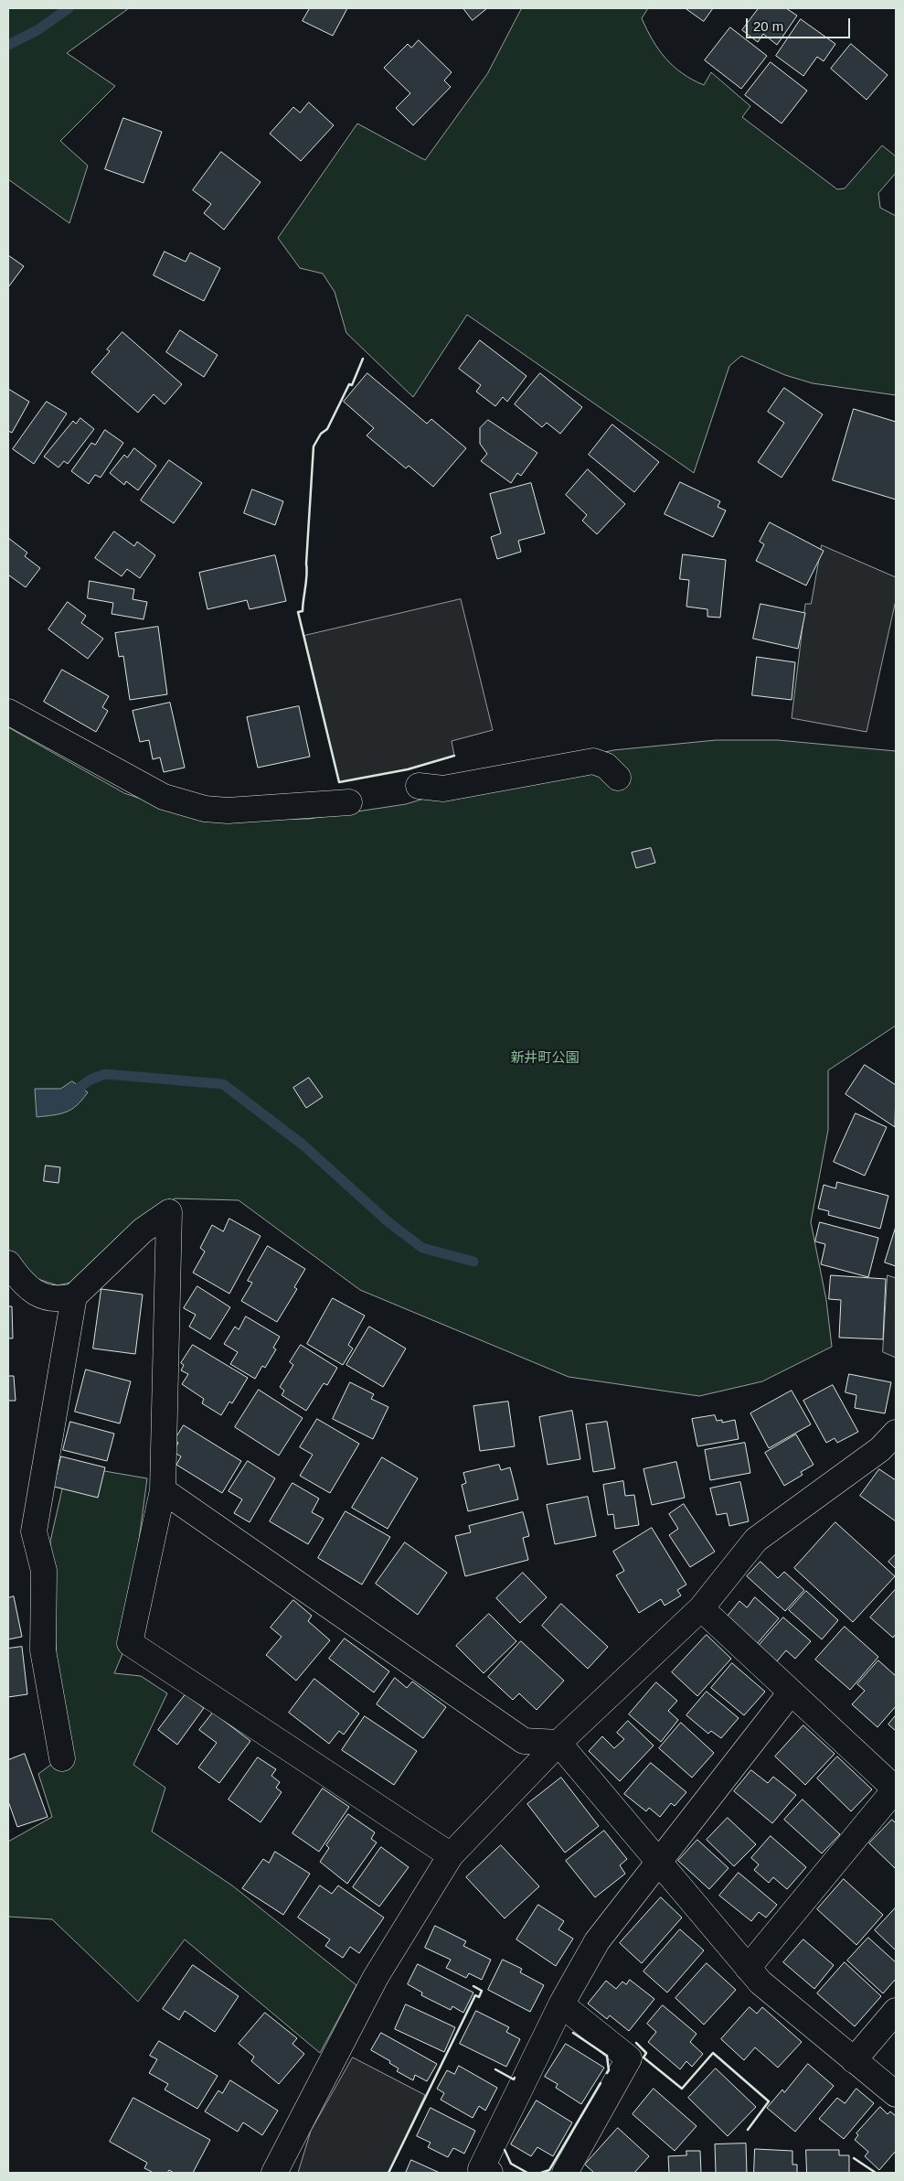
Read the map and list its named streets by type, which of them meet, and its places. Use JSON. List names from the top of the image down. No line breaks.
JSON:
{"parks":["新井町公園"],"scale_bar":"20 m"}
